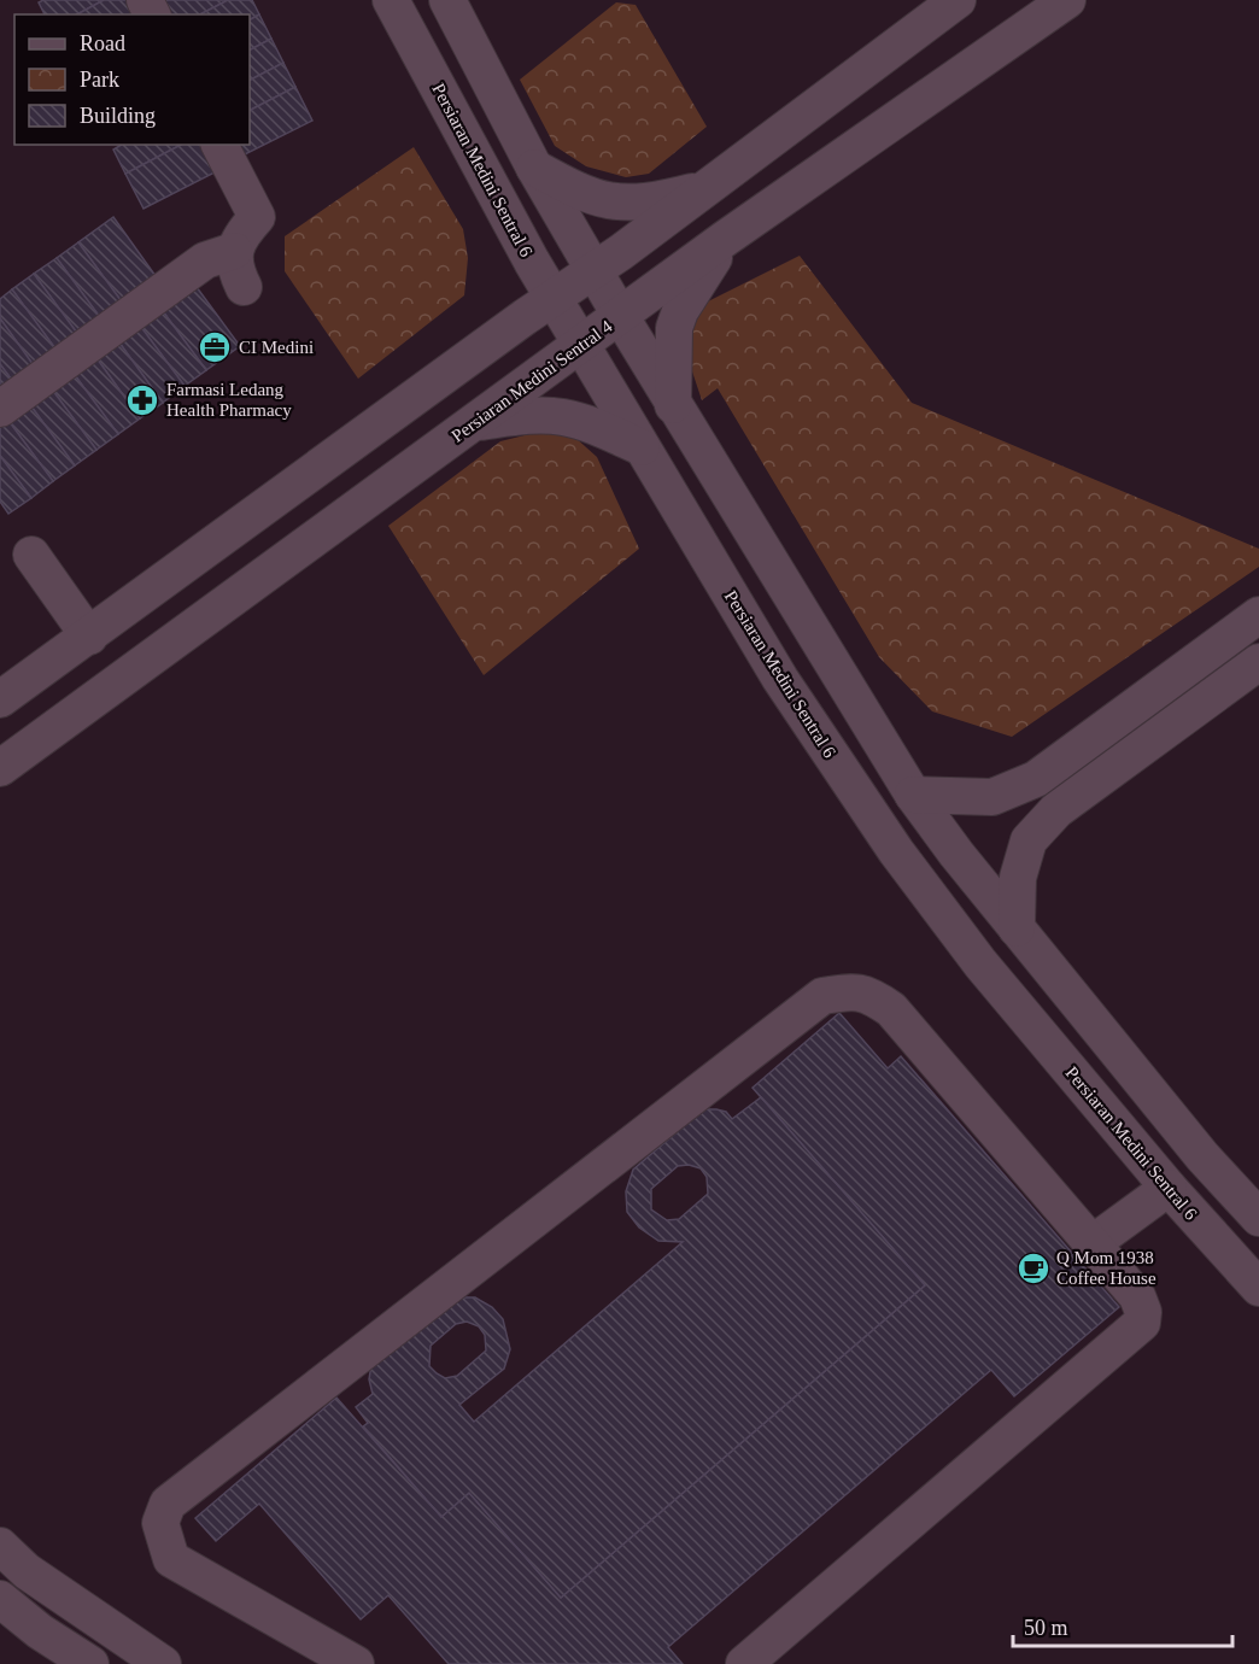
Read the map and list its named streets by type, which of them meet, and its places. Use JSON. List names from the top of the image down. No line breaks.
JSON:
{"streets":{"street":["Persiaran Medini Sentral 6","Persiaran Medini Sentral 4"]},"crossings":[["Persiaran Medini Sentral 6","Persiaran Medini Sentral 4"]],"places":{"office":["CI Medini"],"pharmacy":["Farmasi Ledang Health Pharmacy"],"cafe":["Q Mom 1938 Coffee House"]},"legend":["Road","Park","Building"],"scale_bar":"50 m"}
